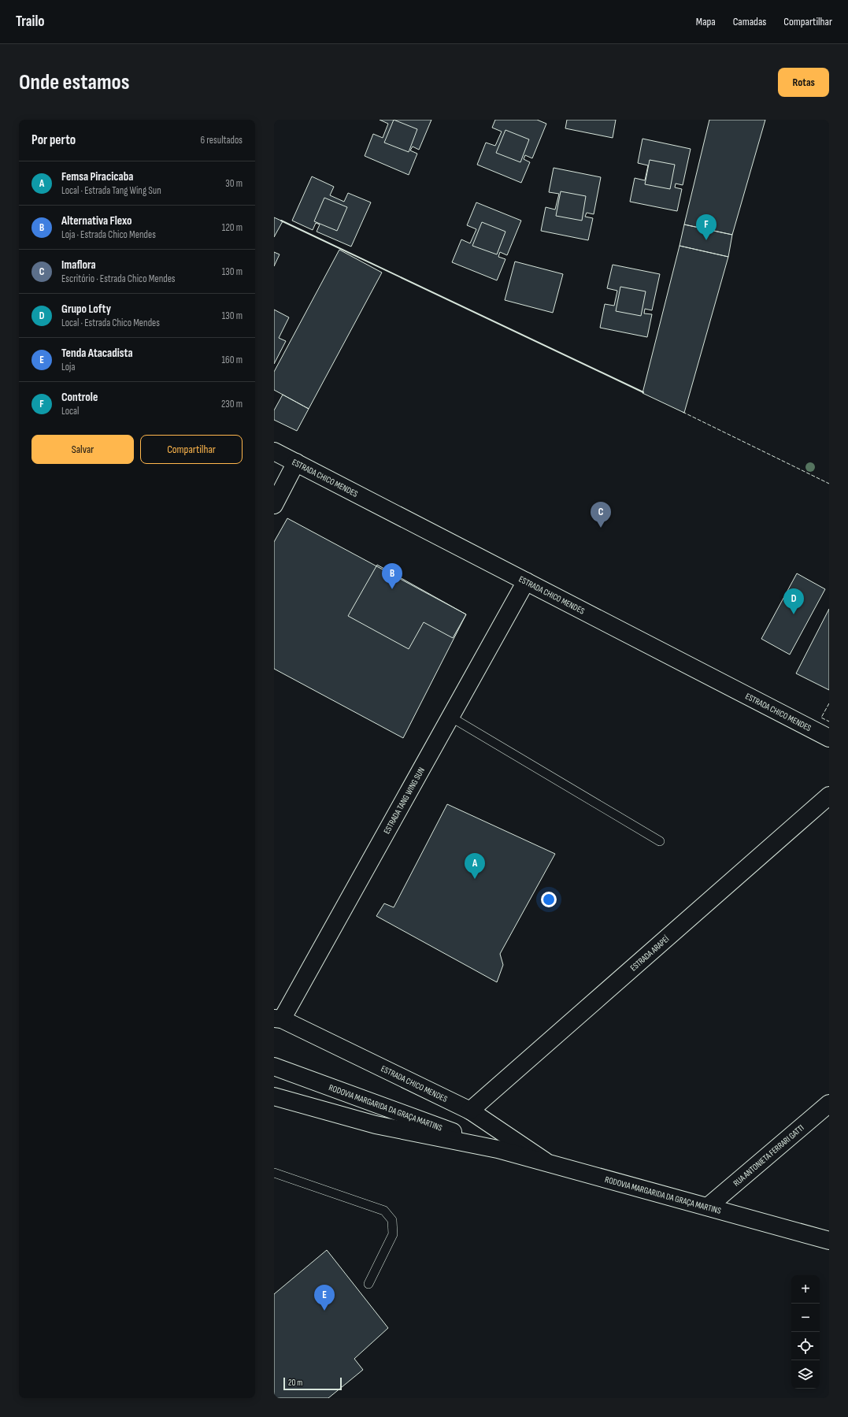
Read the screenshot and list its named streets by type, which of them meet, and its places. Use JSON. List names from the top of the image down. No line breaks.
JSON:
{"streets":{"street":["ESTRADA CHICO MENDES","ESTRADA TANG WING SUN","ESTRADA ARAPEÍ","RODOVIA MARGARIDA DA GRAÇA MARTINS","RUA ANTONIETA FERRARI GATTI"]},"crossings":[["ESTRADA CHICO MENDES","ESTRADA TANG WING SUN"],["ESTRADA CHICO MENDES","ESTRADA ARAPEÍ"],["ESTRADA CHICO MENDES","RODOVIA MARGARIDA DA GRAÇA MARTINS"],["RODOVIA MARGARIDA DA GRAÇA MARTINS","RUA ANTONIETA FERRARI GATTI"]],"scale_bar":"20 m","page":{"header":"Trailo","nav":["Mapa","Camadas","Compartilhar"],"buttons":["Rotas",["Salvar","Compartilhar"]],"title":"Onde estamos","heading":["Por perto","6 resultados"],"list":[{"mark":"A","name":"Femsa Piracicaba","note":"Local · Estrada Tang Wing Sun","value":"30 m"},{"mark":"B","name":"Alternativa Flexo","note":"Loja · Estrada Chico Mendes","value":"120 m"},{"mark":"C","name":"Imaflora","note":"Escritório · Estrada Chico Mendes","value":"130 m"},{"mark":"D","name":"Grupo Lofty","note":"Local · Estrada Chico Mendes","value":"130 m"},{"mark":"E","name":"Tenda Atacadista","note":"Loja","value":"160 m"},{"mark":"F","name":"Controle","note":"Local","value":"230 m"}],"pins":["F","C","B","D","A","E"],"map_buttons":["+","−"],"scale":"20 m"}}
